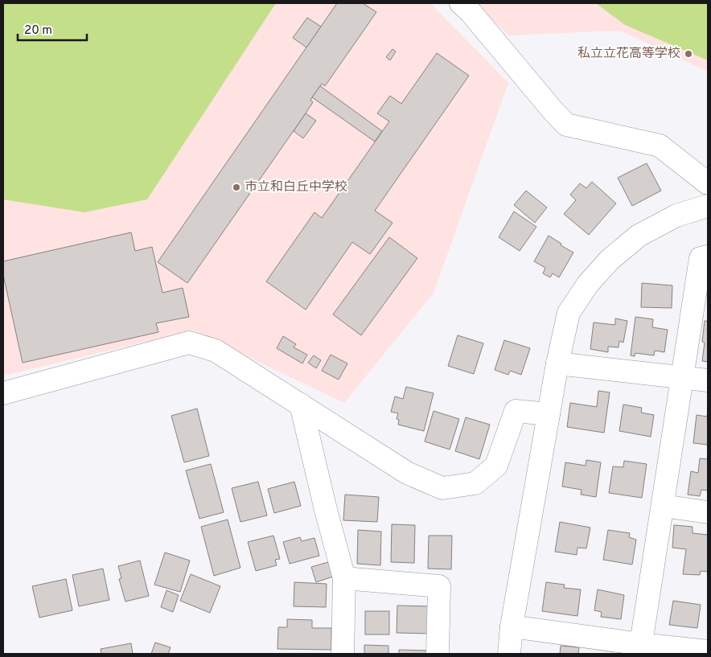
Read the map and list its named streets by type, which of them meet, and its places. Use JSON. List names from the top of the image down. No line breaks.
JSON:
{"places":["私立立花高等学校","市立和白丘中学校"],"scale_bar":"20 m"}
